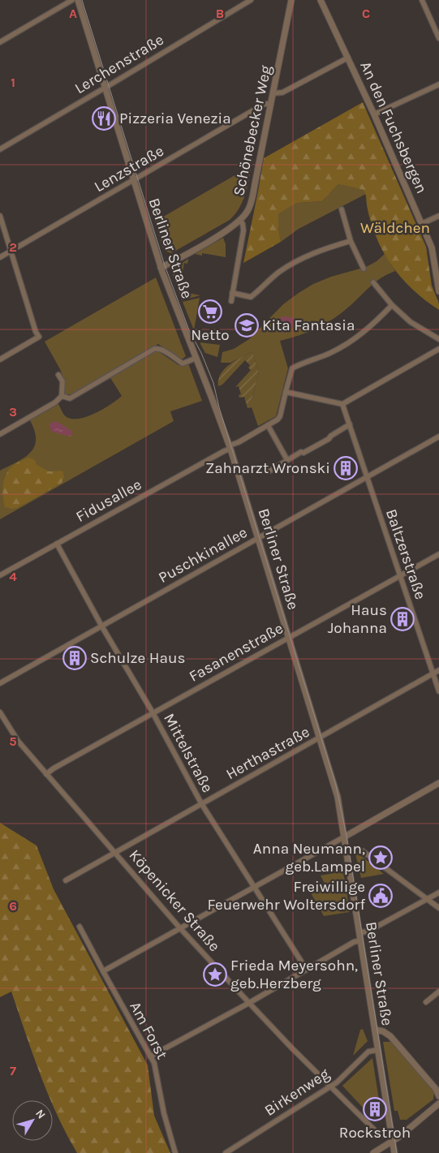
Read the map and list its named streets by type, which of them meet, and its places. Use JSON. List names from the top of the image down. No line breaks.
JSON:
{"streets":{"street":["Lerchenstraße","An den Fuchsbergen","Schönebecker Weg","Lenzstraße","Berliner Straße","Fidusallee","Baltzerstraße","Puschkinallee","Fasanenstraße","Mittelstraße","Herthastraße","Köpenicker Straße","Am Forst","Birkenweg"]},"crossings":[["Lerchenstraße","Berliner Straße"],["Schönebecker Weg","Lenzstraße"],["Schönebecker Weg","Berliner Straße"],["Lenzstraße","Berliner Straße"],["Berliner Straße","Fidusallee"],["Berliner Straße","Puschkinallee"],["Berliner Straße","Fasanenstraße"],["Berliner Straße","Herthastraße"],["Berliner Straße","Birkenweg"],["Fidusallee","Mittelstraße"],["Baltzerstraße","Puschkinallee"],["Baltzerstraße","Fasanenstraße"],["Baltzerstraße","Herthastraße"],["Puschkinallee","Mittelstraße"],["Fasanenstraße","Mittelstraße"],["Fasanenstraße","Köpenicker Straße"],["Mittelstraße","Herthastraße"],["Herthastraße","Köpenicker Straße"],["Köpenicker Straße","Birkenweg"]],"parks":["Wäldchen"],"places":{"restaurant":["Pizzeria Venezia"],"supermarket":["Netto"],"school or university":["Kita Fantasia"],"building":["Zahnarzt Wronski","Haus Johanna","Schulze Haus","Rockstroh"],"place":["Anna Neumann, geb.Lampel","Frieda Meyersohn, geb.Herzberg"],"public building":["Freiwillige Feuerwehr Woltersdorf"]},"north":"top right","grid":{"columns":["A","B","C"],"rows":["1","2","3","4","5","6","7"]}}
